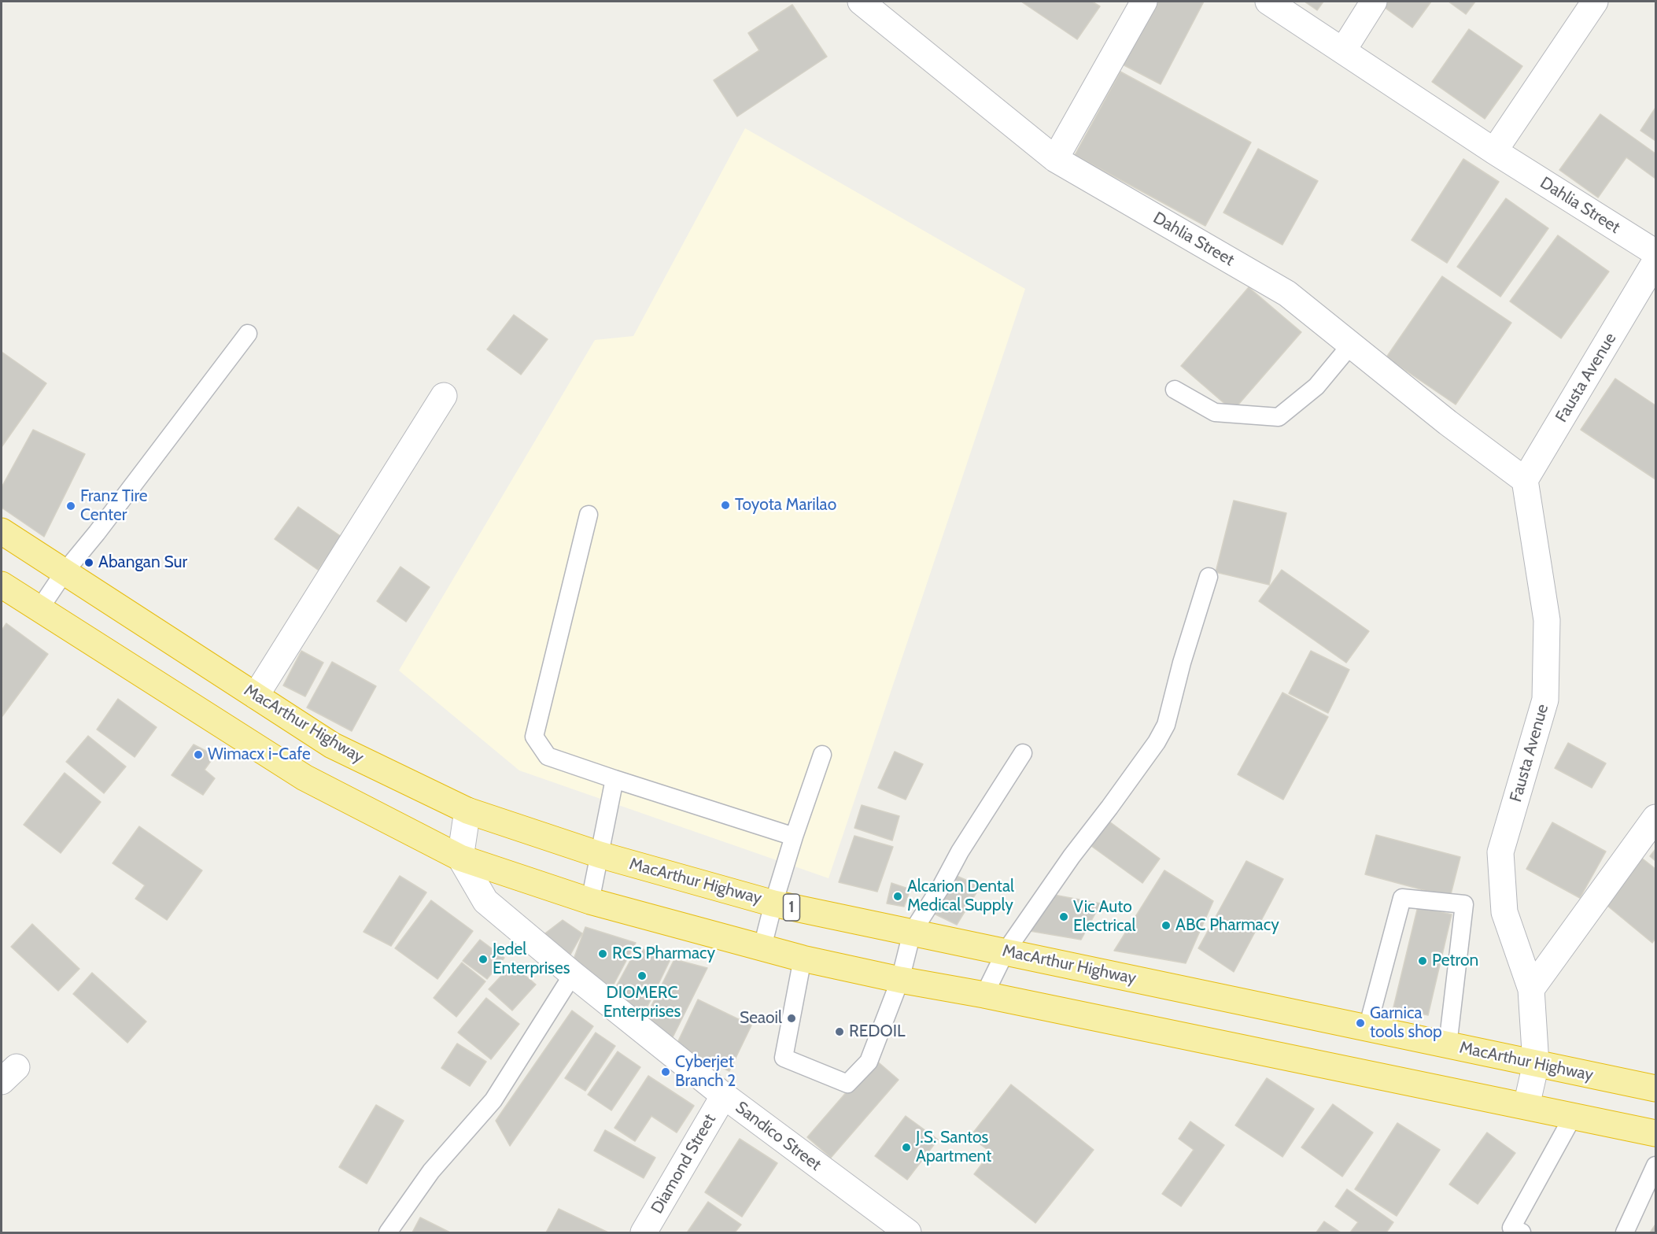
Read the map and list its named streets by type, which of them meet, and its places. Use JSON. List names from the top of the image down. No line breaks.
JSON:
{"streets":{"highway":["MacArthur Highway","1"],"street":["Dahlia Street","Fausta Avenue","Sandico Street","Diamond Street"]},"crossings":[["Dahlia Street","Fausta Avenue"],["Fausta Avenue","MacArthur Highway"],["Sandico Street","Diamond Street"]],"places":["Toyota Marilao","Franz Tire Center","Abangan Sur","Wimacx i-Cafe","Alcarion Dental Medical Supply","Vic Auto Electrical","ABC Pharmacy","RCS Pharmacy","Jedel Enterprises","Petron","DIOMERC Enterprises","Seaoil","Garnica tools shop","REDOIL","Cyberjet Branch 2","J.S. Santos Apartment"]}
